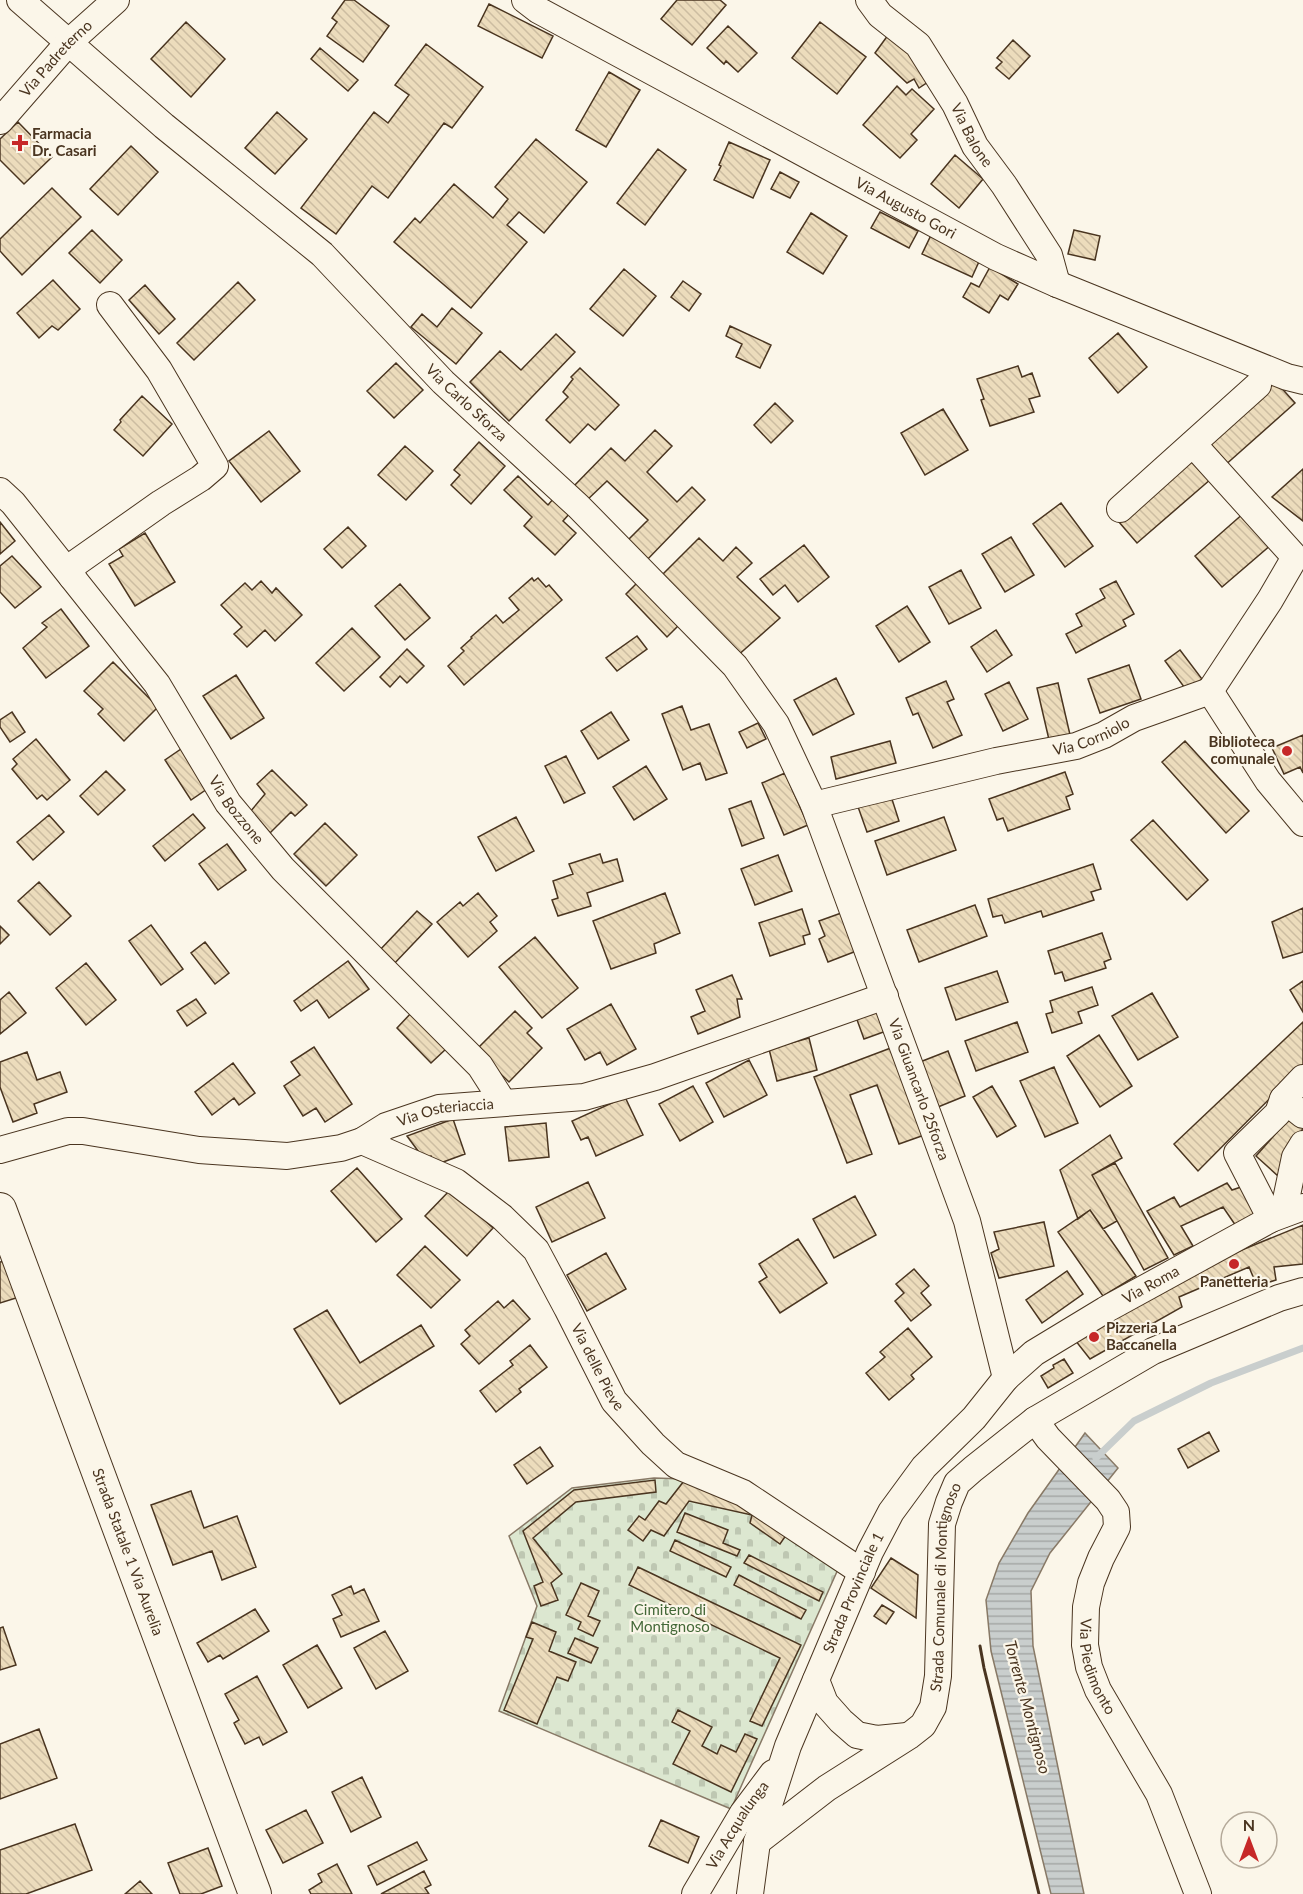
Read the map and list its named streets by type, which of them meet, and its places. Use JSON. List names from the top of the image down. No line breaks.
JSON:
{"streets":{"main road":["Strada Statale 1 Via Aurelia"],"street":["Via Padreterno","Via Balone","Via Augusto Gori","Via Carlo Sforza","Via Corniolo","Via Bozzone","Via Giuancarlo 2Sforza","Via Osteriaccia","Via Roma","Via delle Pieve","Strada Comunale di Montignoso","Strada Provinciale 1","Via Piedimonto","Via Acqualunga"]},"crossings":[["Via Padreterno","Via Carlo Sforza"],["Via Balone","Via Augusto Gori"],["Via Carlo Sforza","Via Corniolo"],["Via Carlo Sforza","Via Giuancarlo 2Sforza"],["Via Corniolo","Via Giuancarlo 2Sforza"],["Via Bozzone","Via Osteriaccia"],["Via Giuancarlo 2Sforza","Via Osteriaccia"],["Via Giuancarlo 2Sforza","Via Roma"],["Via Giuancarlo 2Sforza","Strada Provinciale 1"],["Via Osteriaccia","Via delle Pieve"],["Via Roma","Strada Provinciale 1"],["Via delle Pieve","Strada Provinciale 1"],["Strada Comunale di Montignoso","Strada Provinciale 1"],["Strada Comunale di Montignoso","Via Piedimonto"],["Strada Provinciale 1","Via Acqualunga"]],"water":["Torrente Montignoso"],"parks":["Cimitero di Montignoso"],"places":{"health":["Farmacia Dr. Casari"],"other":["Biblioteca comunale","Panetteria","Pizzeria La Baccanella"]},"north":"top"}
